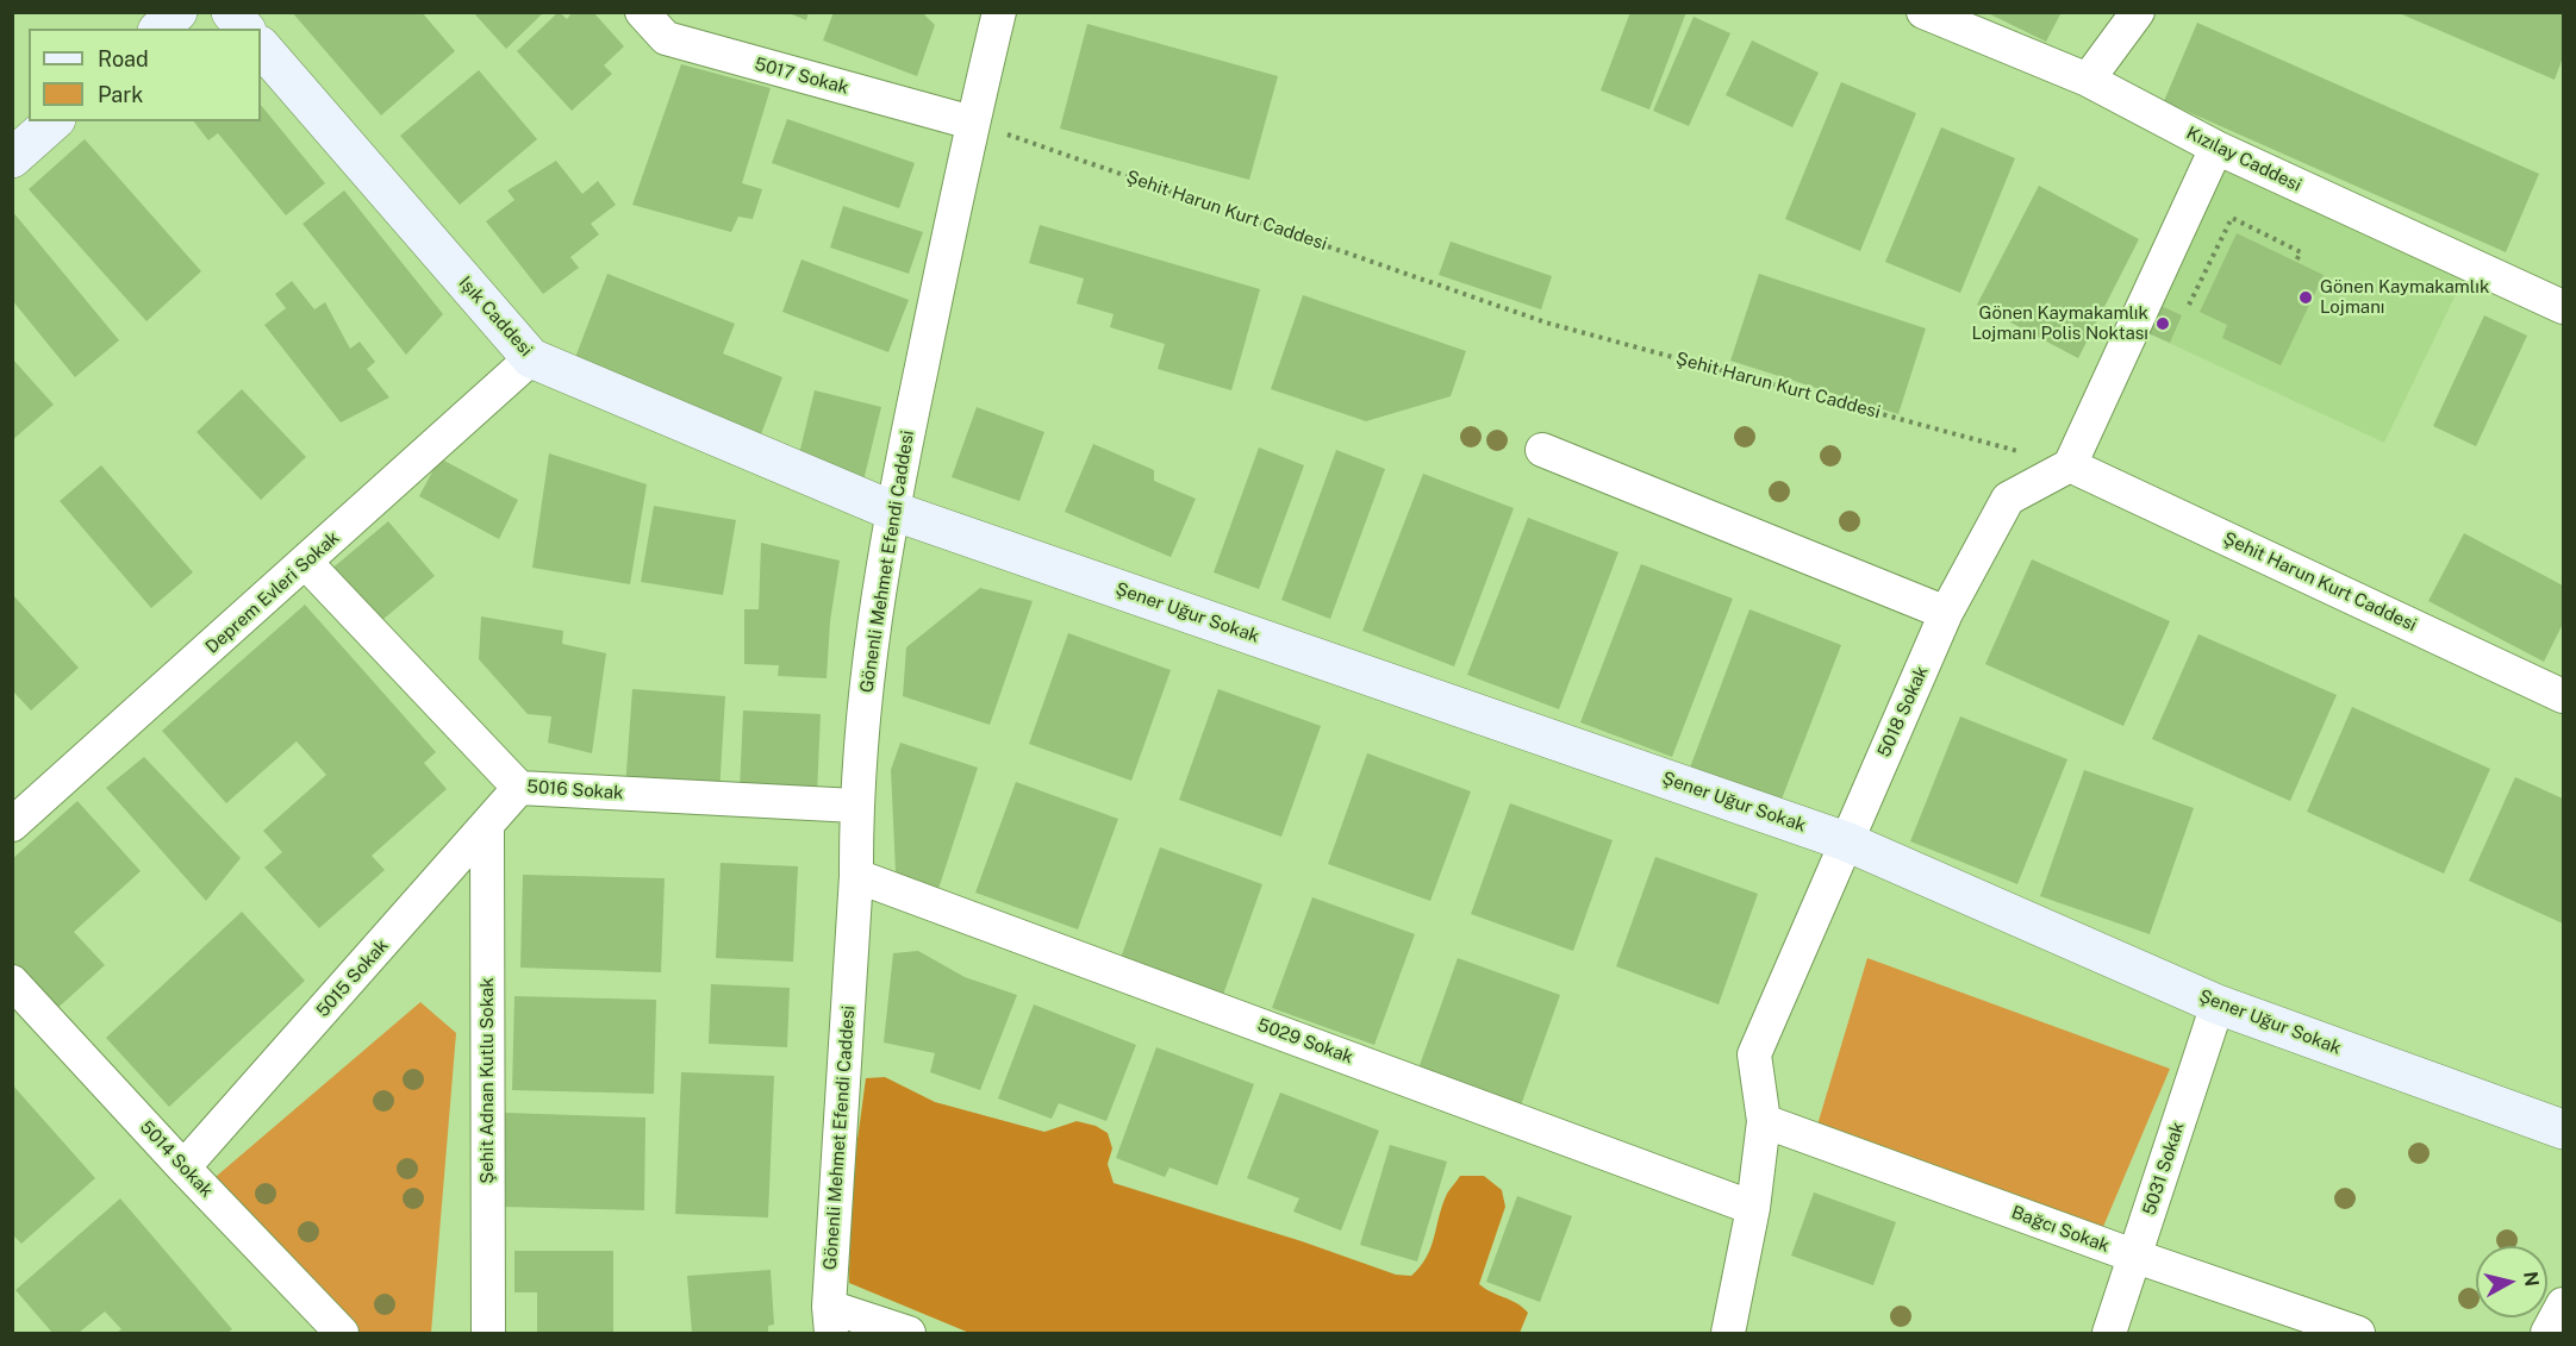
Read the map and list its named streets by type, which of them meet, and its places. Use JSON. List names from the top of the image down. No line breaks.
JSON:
{"streets":{"street":["5017 Sokak","Kızılay Caddesi","Şehit Harun Kurt Caddesi","Işık Caddesi","Gönenli Mehmet Efendi Caddesi","Deprem Evleri Sokak","Şener Uğur Sokak","5018 Sokak","5016 Sokak","5015 Sokak","5029 Sokak","Şehit Adnan Kutlu Sokak","5014 Sokak","5031 Sokak","Bağcı Sokak"]},"crossings":[["5017 Sokak","Şehit Harun Kurt Caddesi"],["5017 Sokak","Gönenli Mehmet Efendi Caddesi"],["Şehit Harun Kurt Caddesi","Gönenli Mehmet Efendi Caddesi"],["Şehit Harun Kurt Caddesi","5018 Sokak"],["Işık Caddesi","Gönenli Mehmet Efendi Caddesi"],["Işık Caddesi","Deprem Evleri Sokak"],["Işık Caddesi","Şener Uğur Sokak"],["Gönenli Mehmet Efendi Caddesi","Şener Uğur Sokak"],["Gönenli Mehmet Efendi Caddesi","5016 Sokak"],["Gönenli Mehmet Efendi Caddesi","5029 Sokak"],["Deprem Evleri Sokak","5016 Sokak"],["Şener Uğur Sokak","5018 Sokak"],["Şener Uğur Sokak","5031 Sokak"],["5018 Sokak","5029 Sokak"],["5018 Sokak","Bağcı Sokak"],["5016 Sokak","5015 Sokak"],["5015 Sokak","Şehit Adnan Kutlu Sokak"],["5015 Sokak","5014 Sokak"],["5031 Sokak","Bağcı Sokak"]],"places":["Gönen Kaymakamlık Lojmanı","Gönen Kaymakamlık Lojmanı Polis Noktası"],"legend":["Road","Park"],"north":"right"}
